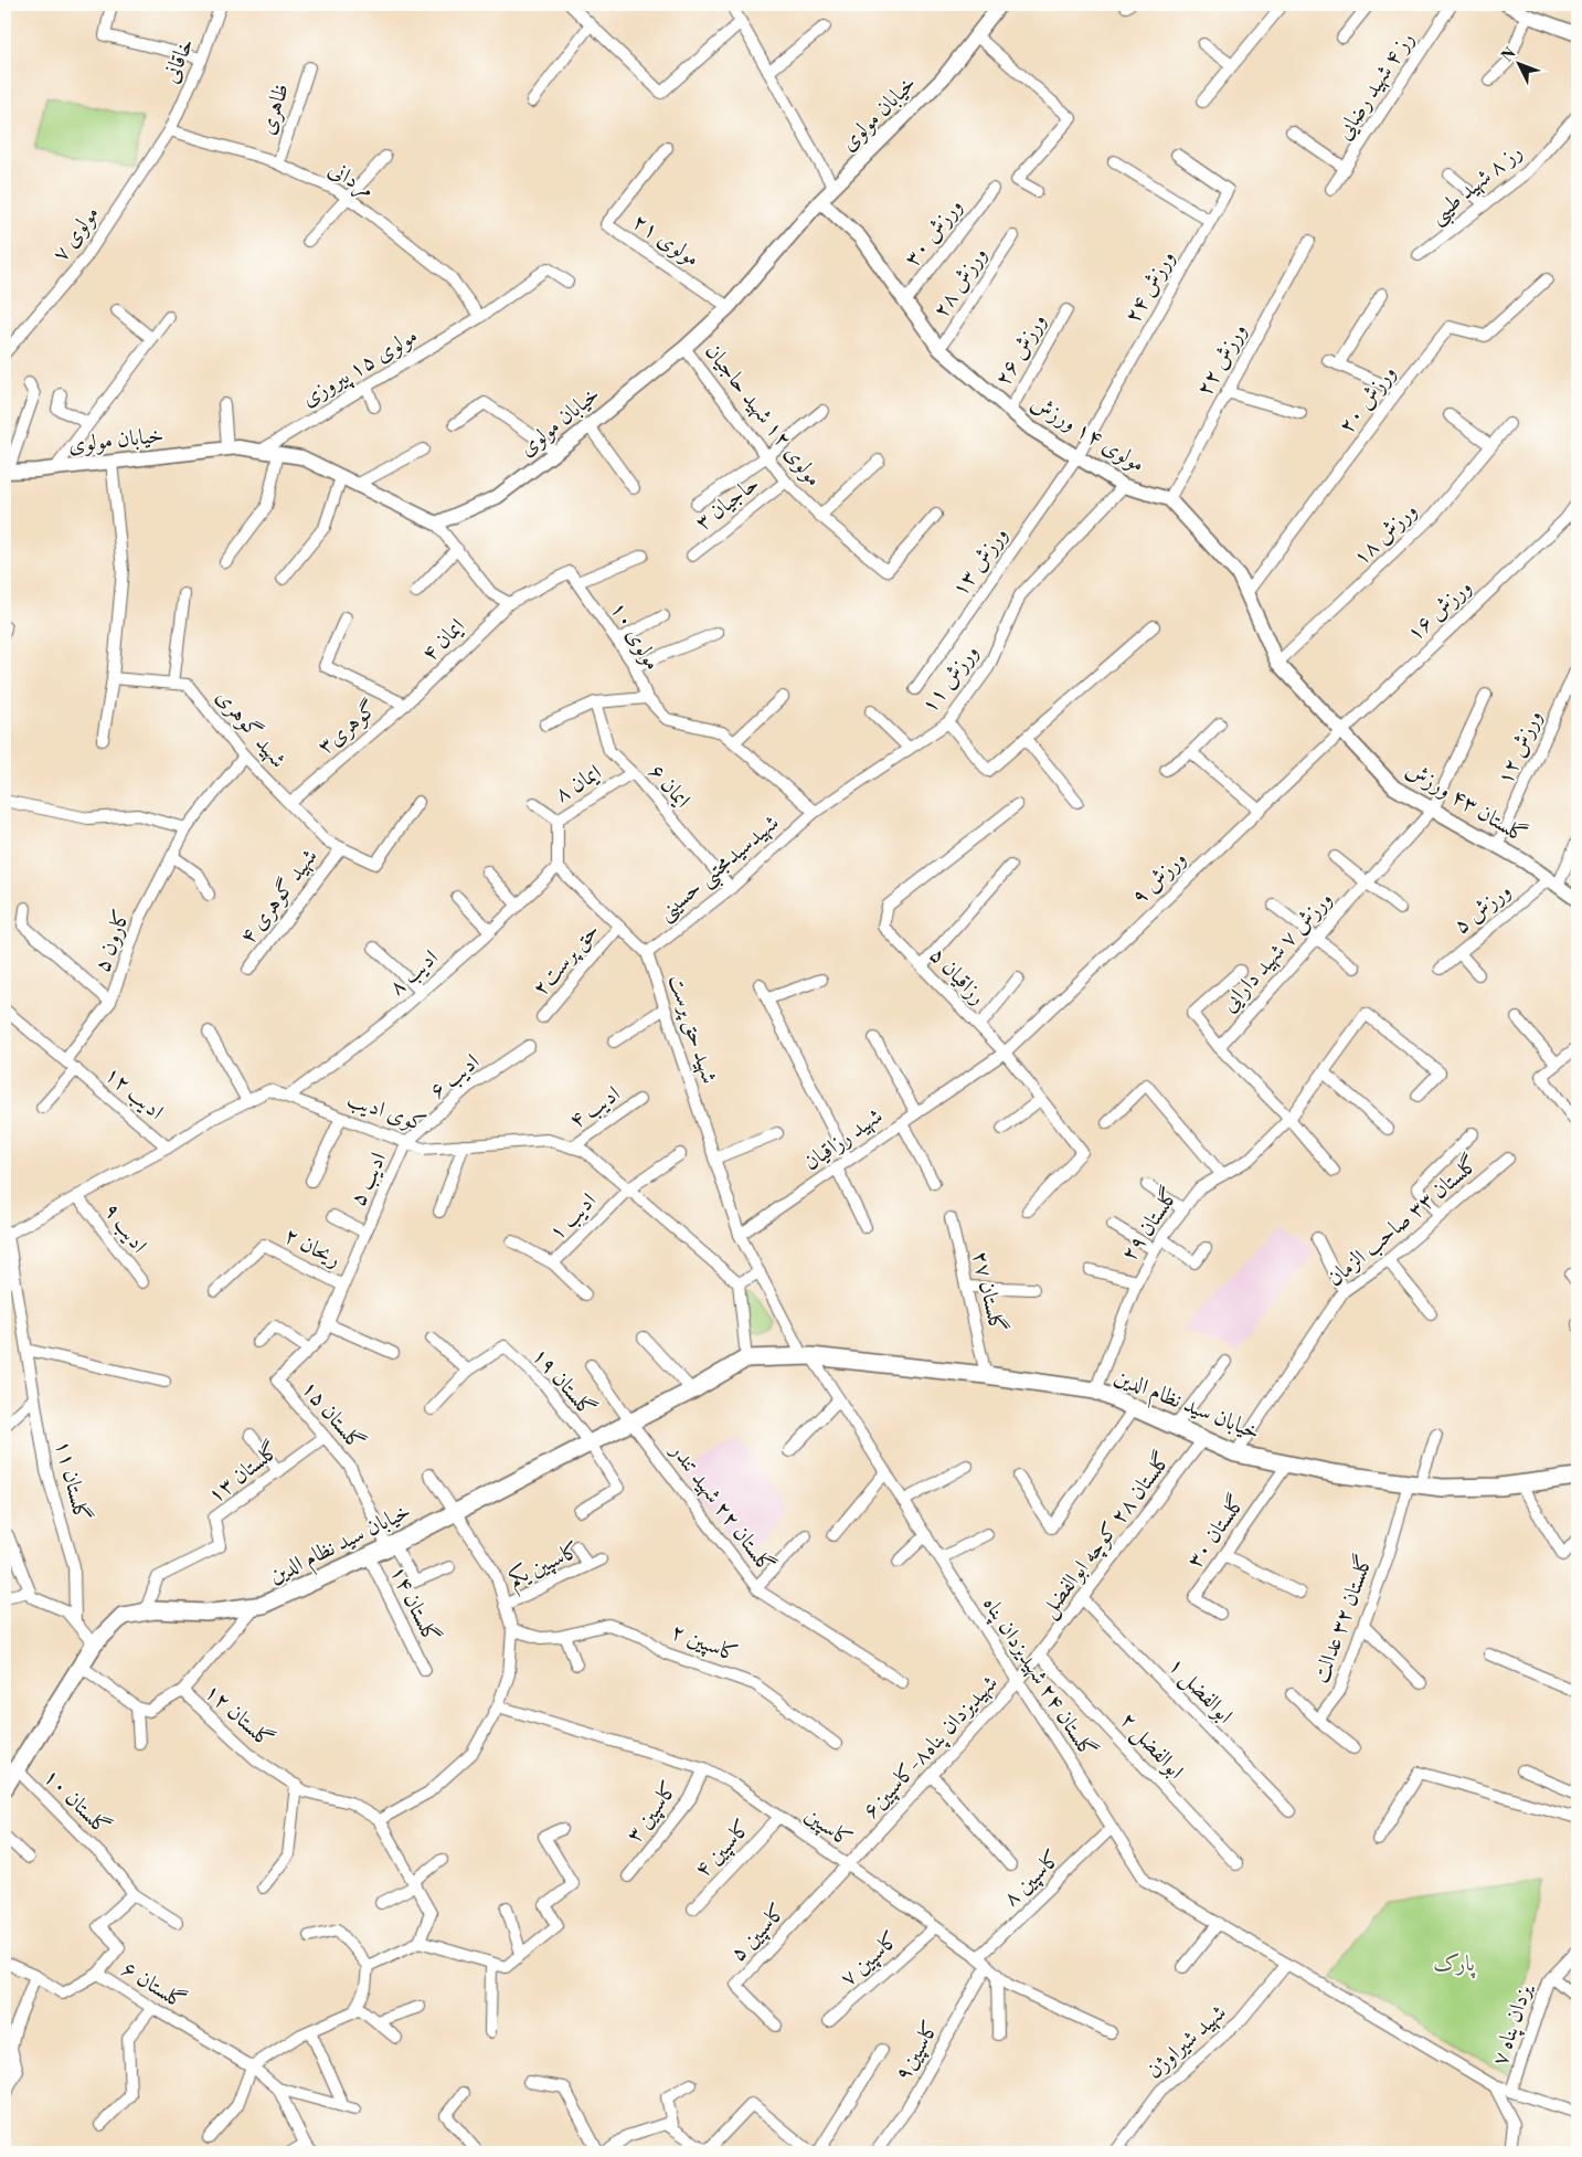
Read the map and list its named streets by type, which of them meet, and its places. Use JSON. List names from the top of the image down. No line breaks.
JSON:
{"streets":{"main road":["خیابان سید نظام الدین"],"street":["خاقانی","رز ۴ شهید رضایی","ظاهری","خیابان مولوی","مردانی","رز ۸ شهید طیبی","ورزش ۳۰","مولوی ۷","مولوی ۲۱","ورزش ۲۸","ورزش ۲۴","ورزش ۲۶","ورزش ۲۲","مولوی ۱۵ پیروزی","ورزش ۲۰","مولوی ۱۲ شهید حاجیان","مولوی ۱۴ ورزش","حاجیان ۳","ورزش ۱۸","ورزش ۱۳","ورزش ۱۶","مولوی ۱۰","ایمان ۴","ورزش ۱۱","گوهری۳","شهید گوهری","ورزش ۱۲","ایمان ۸","ایمان ۶","گلستان ۴۳ ورزش","شهیدسیدمجتبی حسینی","ورزش ۹","شهید گوهری ۴","ورزش ۵","کارون ۵","ورزش ۷ شهید دارایی","حق پرست۲","ادیب ۸","رزاقیان ۵","شهید حق پرست","ادیب ۶","ادیب ۱۲","ادیب ۴","کوی ادیب","شهید رزاقیان","ادیب ۵","ادیب ۱","گلستان ۳۳ صاحب الزمان","گلستان ۲۹","ادیب ۹","ریحان ۲","گلستان ۲۷","گلستان ۱۹","گلستان ۱۵","گلستان ۱۳","گلستان ۱۱","گلستان ۲۲ شهید تندر","گلستان ۳۰","گلستان ۲۸ کوچه ابوالفضل","کاسپین یکم","گلستان ۱۴","گلستان ۳۲ عدالت","کاسپین ۲","گلستان ۲۴ شهیدیزدان پناه","ابوالفضل ۱","گلستان ۱۲","ابوالفضل ۲","شهیدیزدان پناه۸-کاسپین۶","گلستان ۱۰","کاسپین ۳","کاسپین","کاسپین ۴","کاسپین ۸","کاسپین ۵","کاسپین ۷","گلستان ۶","یزدان پناه ۷","شهید شیراوژن","کاسپین۹"]},"crossings":[["خاقانی","مردانی"],["خاقانی","مولوی ۷"],["ظاهری","مردانی"],["خیابان مولوی","مولوی ۲۱"],["خیابان مولوی","مولوی ۱۵ پیروزی"],["خیابان مولوی","مولوی ۱۲ شهید حاجیان"],["خیابان مولوی","مولوی ۱۴ ورزش"],["مردانی","مولوی ۷"],["مردانی","مولوی ۱۵ پیروزی"],["ورزش ۳۰","مولوی ۱۴ ورزش"],["ورزش ۲۸","مولوی ۱۴ ورزش"],["ورزش ۲۴","مولوی ۱۴ ورزش"],["ورزش ۲۴","ورزش ۱۳"],["ورزش ۲۶","مولوی ۱۴ ورزش"],["ورزش ۲۲","مولوی ۱۴ ورزش"],["مولوی ۱۲ شهید حاجیان","حاجیان ۳"],["مولوی ۱۴ ورزش","ورزش ۱۳"],["مولوی ۱۴ ورزش","ورزش ۱۱"],["ورزش ۱۶","گلستان ۴۳ ورزش"],["ورزش ۱۶","ورزش ۹"],["مولوی ۱۰","ورزش ۱۱"],["مولوی ۱۰","شهیدسیدمجتبی حسینی"],["ایمان ۴","گوهری۳"],["ورزش ۱۱","شهیدسیدمجتبی حسینی"],["گوهری۳","شهید گوهری"],["شهید گوهری","شهید گوهری ۴"],["شهید گوهری","کارون ۵"],["ورزش ۱۲","گلستان ۴۳ ورزش"],["ایمان ۸","ایمان ۶"],["ایمان ۸","ادیب ۸"],["ایمان ۸","شهید حق پرست"],["ایمان ۶","شهیدسیدمجتبی حسینی"],["گلستان ۴۳ ورزش","ورزش ۹"],["گلستان ۴۳ ورزش","ورزش ۵"],["گلستان ۴۳ ورزش","ورزش ۷ شهید دارایی"],["شهیدسیدمجتبی حسینی","شهید حق پرست"],["ورزش ۹","رزاقیان ۵"],["ورزش ۹","شهید رزاقیان"],["کارون ۵","ادیب ۱۲"],["حق پرست۲","شهید حق پرست"],["ادیب ۸","شهید حق پرست"],["ادیب ۸","کوی ادیب"],["رزاقیان ۵","شهید رزاقیان"],["شهید حق پرست","شهید رزاقیان"],["ادیب ۶","کوی ادیب"],["ادیب ۶","ادیب ۵"],["ادیب ۱۲","کوی ادیب"],["ادیب ۴","کوی ادیب"],["کوی ادیب","ادیب ۵"],["کوی ادیب","ادیب ۱"],["کوی ادیب","ادیب ۹"],["کوی ادیب","گلستان ۱۱"],["ادیب ۵","گلستان ۱۵"],["گلستان ۳۳ صاحب الزمان","خیابان سید نظام الدین"],["گلستان ۲۹","خیابان سید نظام الدین"],["ریحان ۲","گلستان ۱۵"],["گلستان ۲۷","خیابان سید نظام الدین"],["گلستان ۱۹","خیابان سید نظام الدین"],["خیابان سید نظام الدین","گلستان ۱۵"],["خیابان سید نظام الدین","گلستان ۱۳"],["خیابان سید نظام الدین","گلستان ۲۲ شهید تندر"],["خیابان سید نظام الدین","گلستان ۳۰"],["خیابان سید نظام الدین","گلستان ۲۸ کوچه ابوالفضل"],["خیابان سید نظام الدین","گلستان ۱۴"],["خیابان سید نظام الدین","گلستان ۳۲ عدالت"],["خیابان سید نظام الدین","گلستان ۲۴ شهیدیزدان پناه"],["خیابان سید نظام الدین","گلستان ۱۰"],["گلستان ۱۵","گلستان ۱۳"],["گلستان ۲۸ کوچه ابوالفضل","گلستان ۲۴ شهیدیزدان پناه"],["گلستان ۲۸ کوچه ابوالفضل","ابوالفضل ۱"],["گلستان ۲۸ کوچه ابوالفضل","ابوالفضل ۲"],["گلستان ۲۸ کوچه ابوالفضل","شهیدیزدان پناه۸-کاسپین۶"],["گلستان ۲۴ شهیدیزدان پناه","شهیدیزدان پناه۸-کاسپین۶"],["گلستان ۲۴ شهیدیزدان پناه","کاسپین ۸"],["گلستان ۲۴ شهیدیزدان پناه","یزدان پناه ۷"],["گلستان ۲۴ شهیدیزدان پناه","شهید شیراوژن"],["شهیدیزدان پناه۸-کاسپین۶","کاسپین"],["شهیدیزدان پناه۸-کاسپین۶","کاسپین ۵"],["کاسپین ۳","کاسپین"],["کاسپین","کاسپین ۴"],["کاسپین","کاسپین ۸"],["کاسپین","کاسپین ۵"],["کاسپین","کاسپین ۷"],["کاسپین","کاسپین۹"]],"parks":["پارک"],"north":"top left"}
